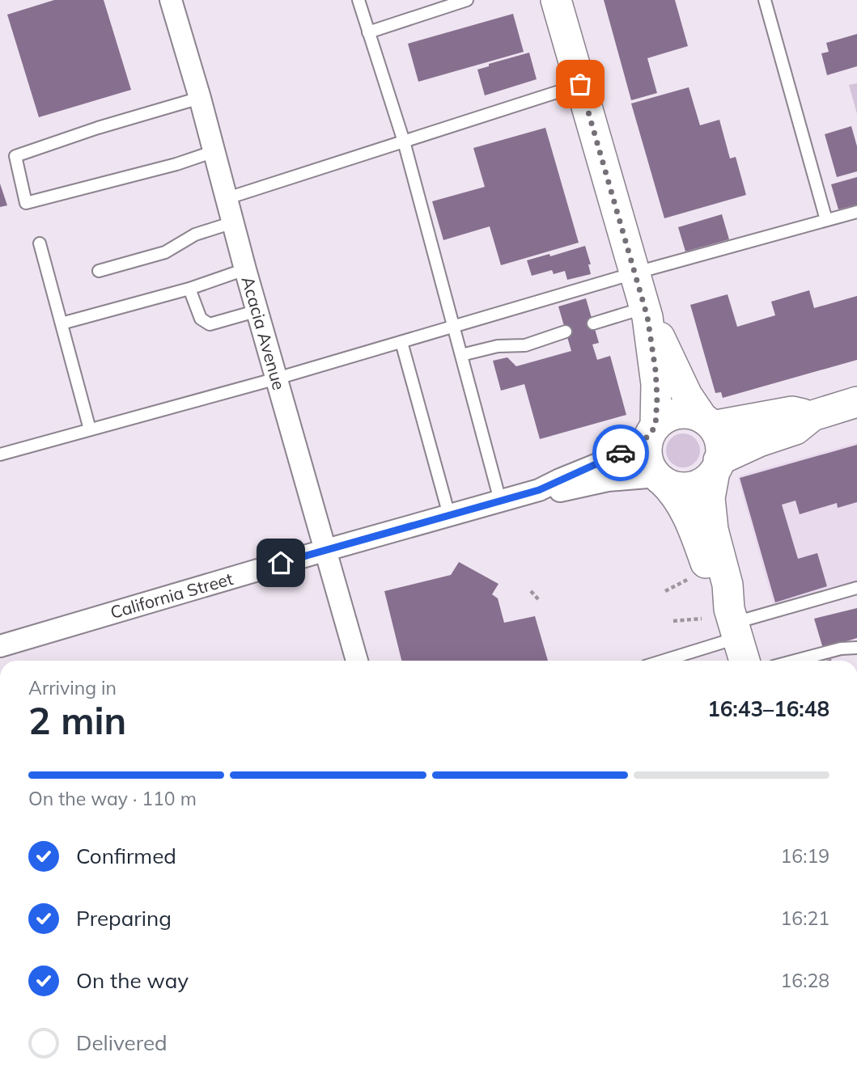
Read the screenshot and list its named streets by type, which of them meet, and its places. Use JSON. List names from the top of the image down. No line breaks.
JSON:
{"streets":{"street":["Acacia Avenue","California Street"]},"crossings":[["Acacia Avenue","California Street"]],"page":{"heading":["2 min","Arriving in","16:43–16:48"],"bar":"On the way · 110 m","list":[["Confirmed","16:19"],["Preparing","16:21"],["On the way","16:28"],"Delivered"]}}
